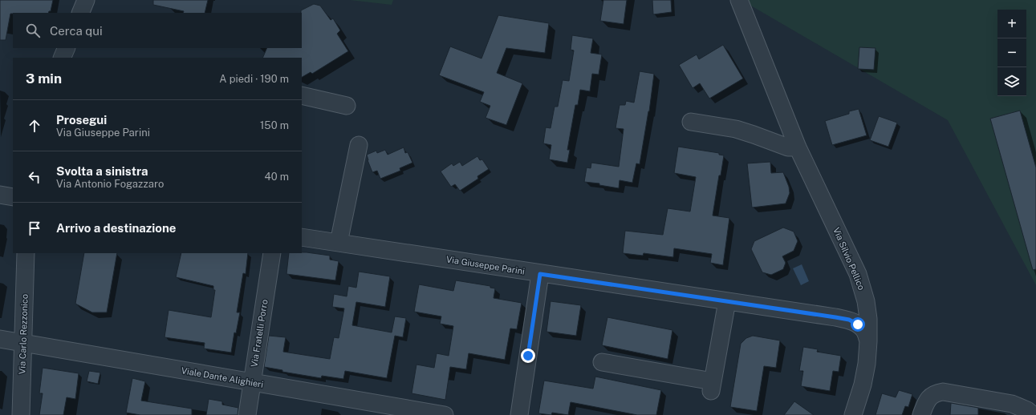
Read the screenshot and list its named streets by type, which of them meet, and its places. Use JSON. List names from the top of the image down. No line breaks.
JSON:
{"streets":{"street":["Via Silvio Pellico","Via Giuseppe Parini","Via Fratelli Porro","Via Carlo Rezzonico","Viale Dante Alighieri"]},"crossings":[["Via Silvio Pellico","Via Giuseppe Parini"],["Via Fratelli Porro","Viale Dante Alighieri"],["Via Carlo Rezzonico","Viale Dante Alighieri"]],"page":{"map_buttons":["+","−"],"search":"Cerca qui","heading":["3 min","A piedi · 190 m"],"list":[["Prosegui","Via Giuseppe Parini","150 m"],["Svolta a sinistra","Via Antonio Fogazzaro","40 m"],"Arrivo a destinazione"]}}
